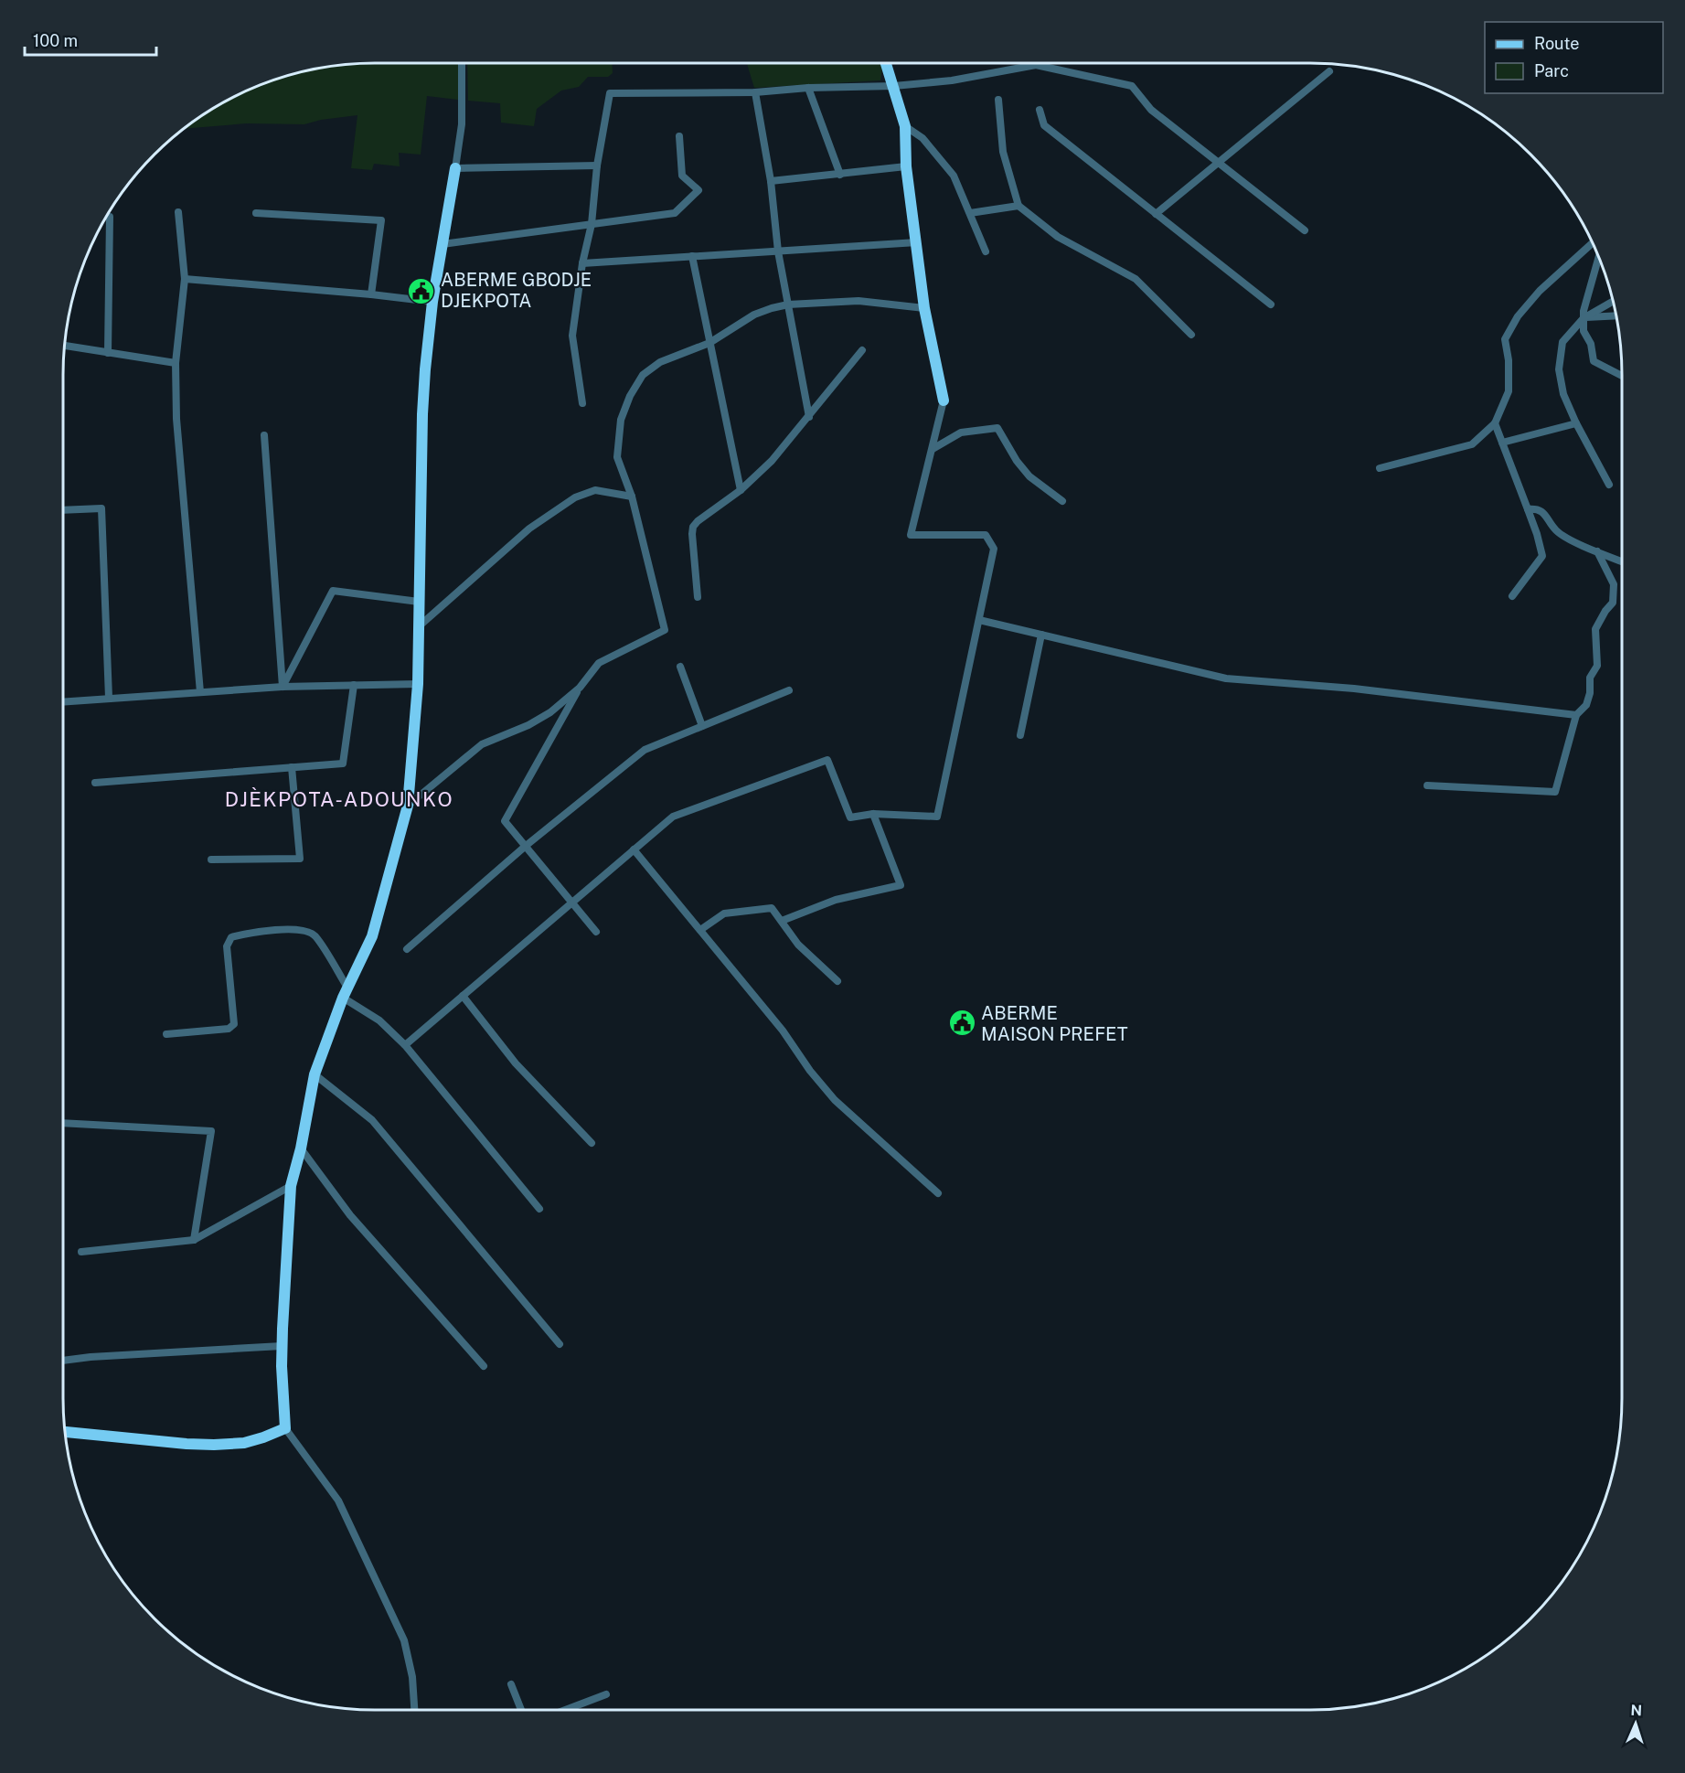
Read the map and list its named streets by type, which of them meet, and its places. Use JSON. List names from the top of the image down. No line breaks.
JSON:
{"districts":["DJÈKPOTA-ADOUNKO"],"places":{"public building":["ABERME GBODJE DJEKPOTA","ABERME MAISON PREFET"]},"legend":["Route","Parc"],"scale_bar":"100 m","north":"top"}
